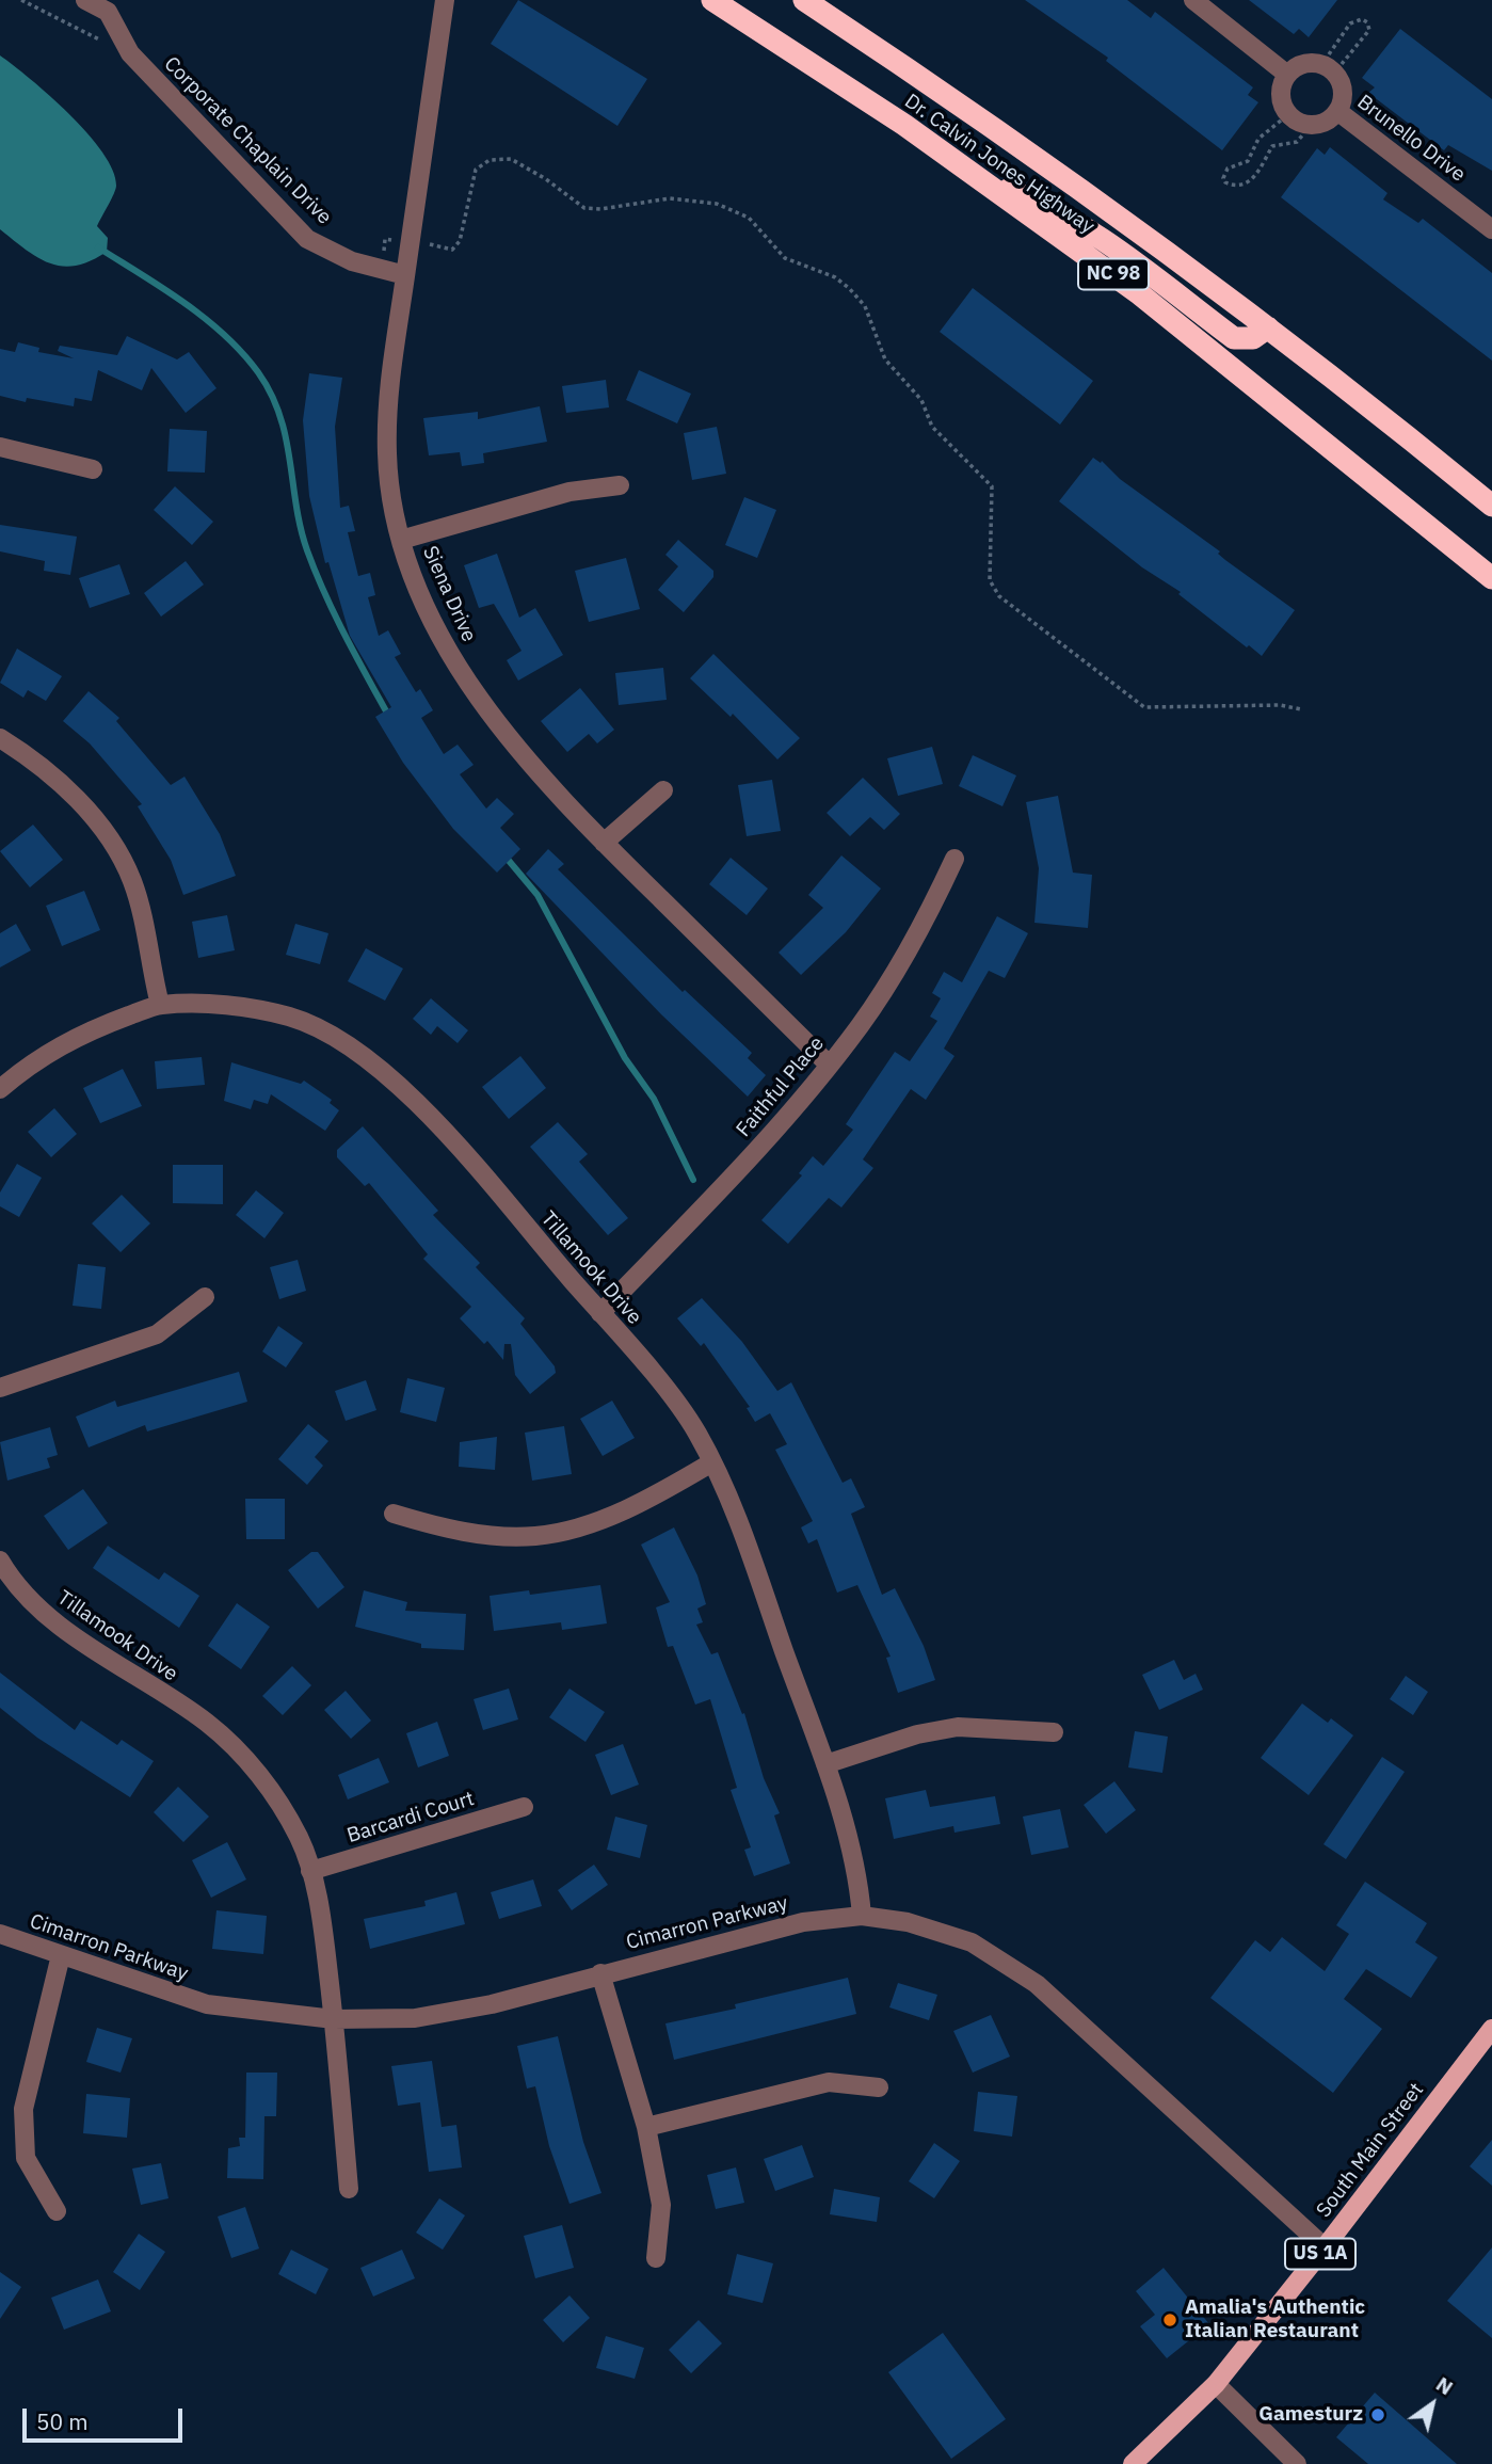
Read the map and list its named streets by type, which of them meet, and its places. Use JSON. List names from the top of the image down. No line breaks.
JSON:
{"streets":{"highway":["Dr. Calvin Jones Highway","NC 98"],"main road":["South Main Street","US 1A"],"street":["Brunello Drive","Corporate Chaplain Drive","Siena Drive","Faithful Place","Tillamook Drive","Barcardi Court","Cimarron Parkway"]},"crossings":[["Corporate Chaplain Drive","Siena Drive"],["Siena Drive","Faithful Place"],["Faithful Place","Tillamook Drive"],["Tillamook Drive","Barcardi Court"],["Tillamook Drive","Cimarron Parkway"],["Cimarron Parkway","South Main Street"]],"places":["Amalia's Authentic Italian Restaurant","Gamesturz"],"scale_bar":"50 m","north":"top right"}
